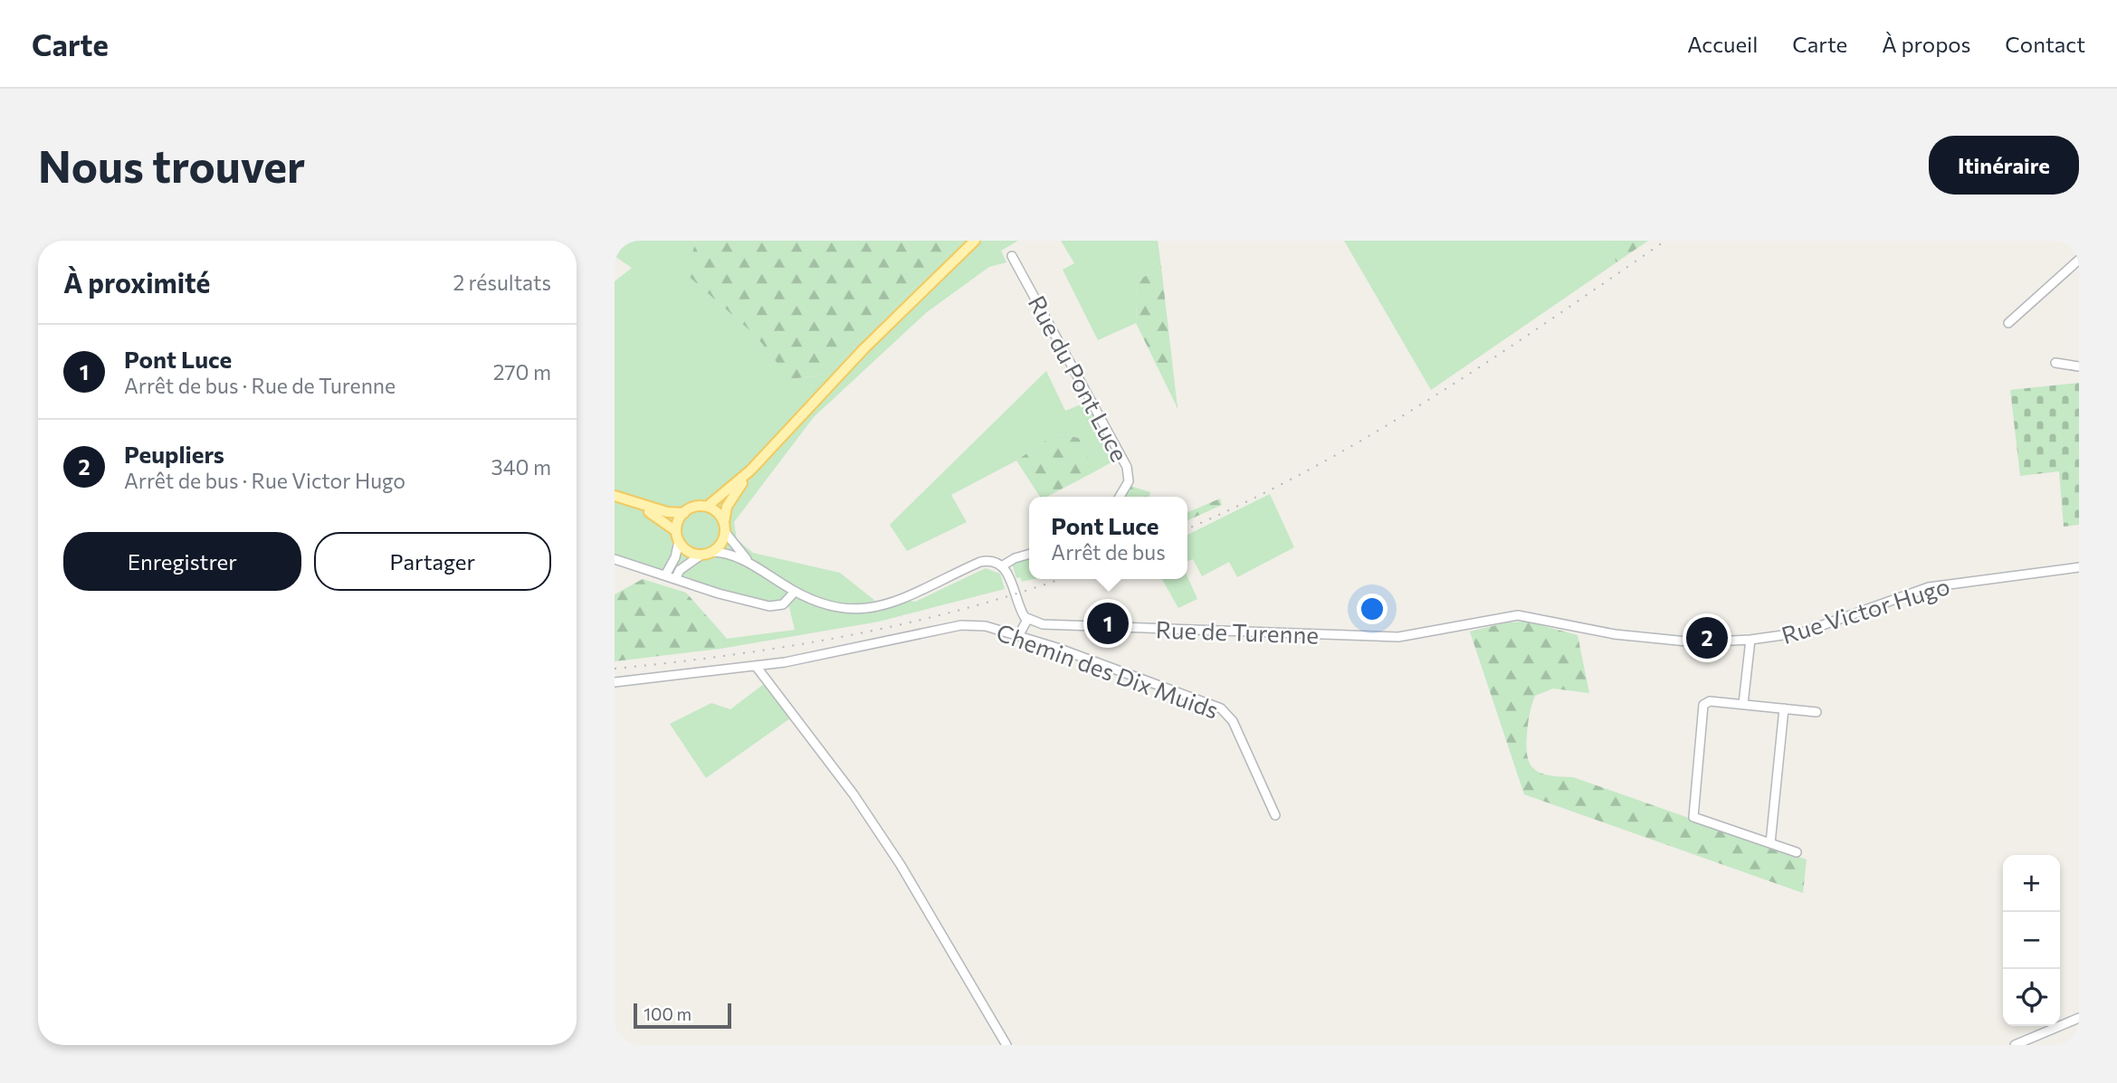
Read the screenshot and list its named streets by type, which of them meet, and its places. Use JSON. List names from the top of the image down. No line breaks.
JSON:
{"streets":{"street":["Rue du Pont Luce","Rue Victor Hugo","Rue de Turenne","Chemin des Dix Muids"]},"crossings":[["Rue Victor Hugo","Rue de Turenne"]],"scale_bar":"100 m","page":{"header":"Carte","nav":["Accueil","Carte","À propos","Contact"],"buttons":["Itinéraire",["Enregistrer","Partager"]],"title":"Nous trouver","heading":["À proximité","2 résultats"],"list":[{"mark":"1","name":"Pont Luce","note":"Arrêt de bus · Rue de Turenne","value":"270 m"},{"mark":"2","name":"Peupliers","note":"Arrêt de bus · Rue Victor Hugo","value":"340 m"}],"popup":["Pont Luce","Arrêt de bus"],"pins":["1","2"],"map_buttons":["+","−"],"scale":"100 m"}}
